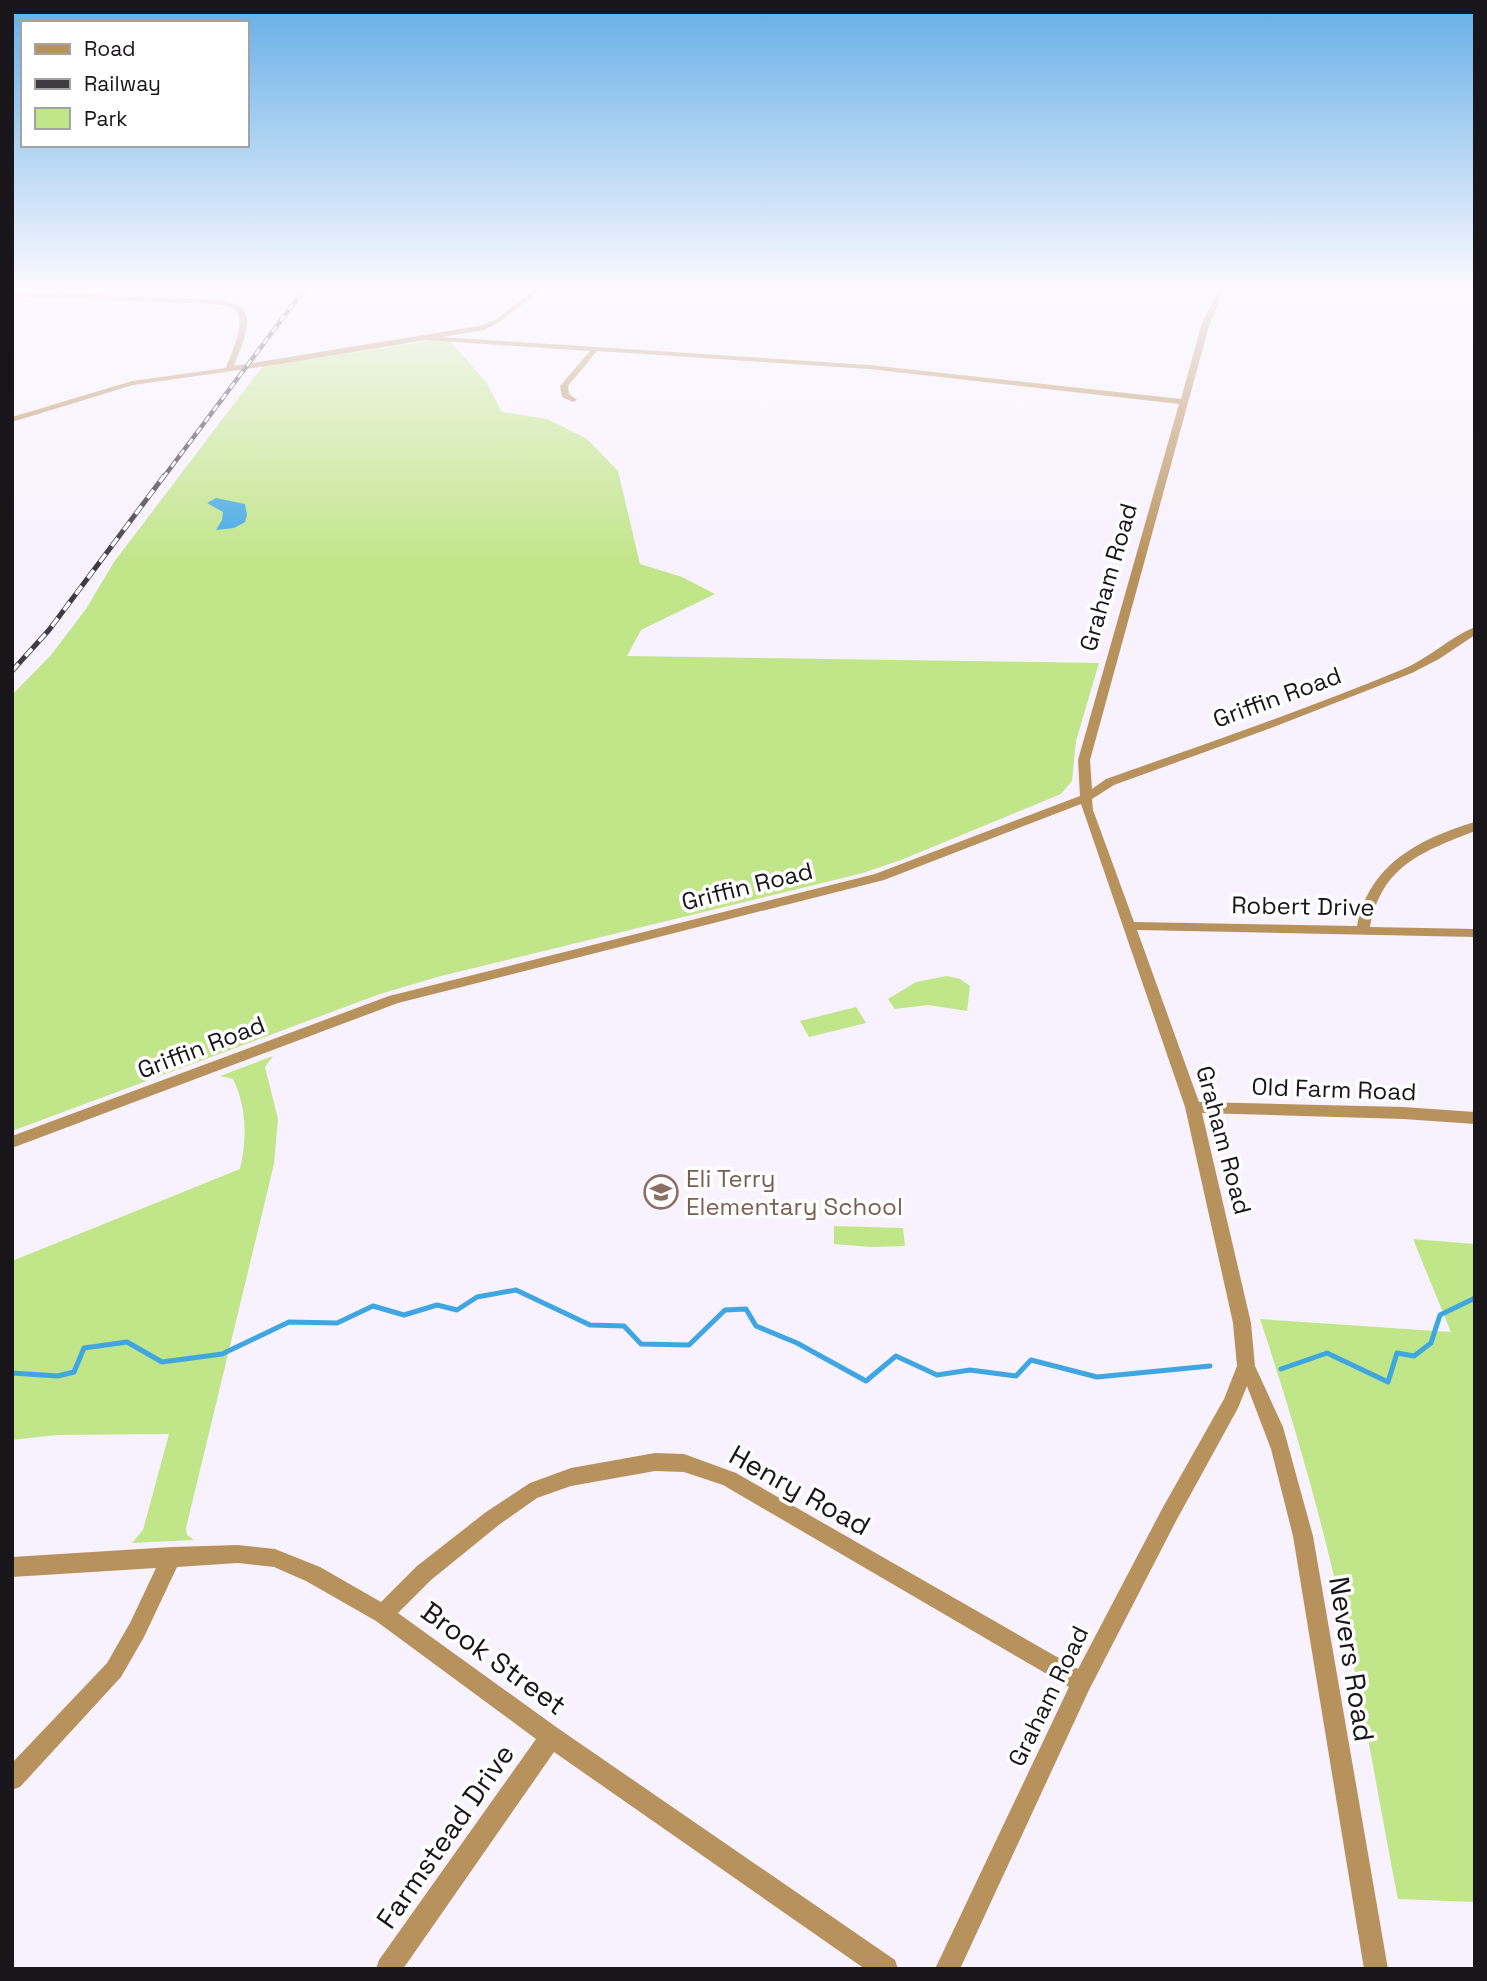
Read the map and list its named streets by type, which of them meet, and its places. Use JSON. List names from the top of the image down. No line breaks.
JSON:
{"streets":{"street":["Graham Road","Griffin Road","Robert Drive","Old Farm Road","Henry Road","Brook Street","Nevers Road","Farmstead Drive"]},"crossings":[["Graham Road","Griffin Road"],["Graham Road","Robert Drive"],["Graham Road","Old Farm Road"],["Graham Road","Henry Road"],["Graham Road","Nevers Road"],["Henry Road","Brook Street"],["Brook Street","Farmstead Drive"]],"places":{"school or university":["Eli Terry Elementary School"]},"legend":["Road","Railway","Park"]}
